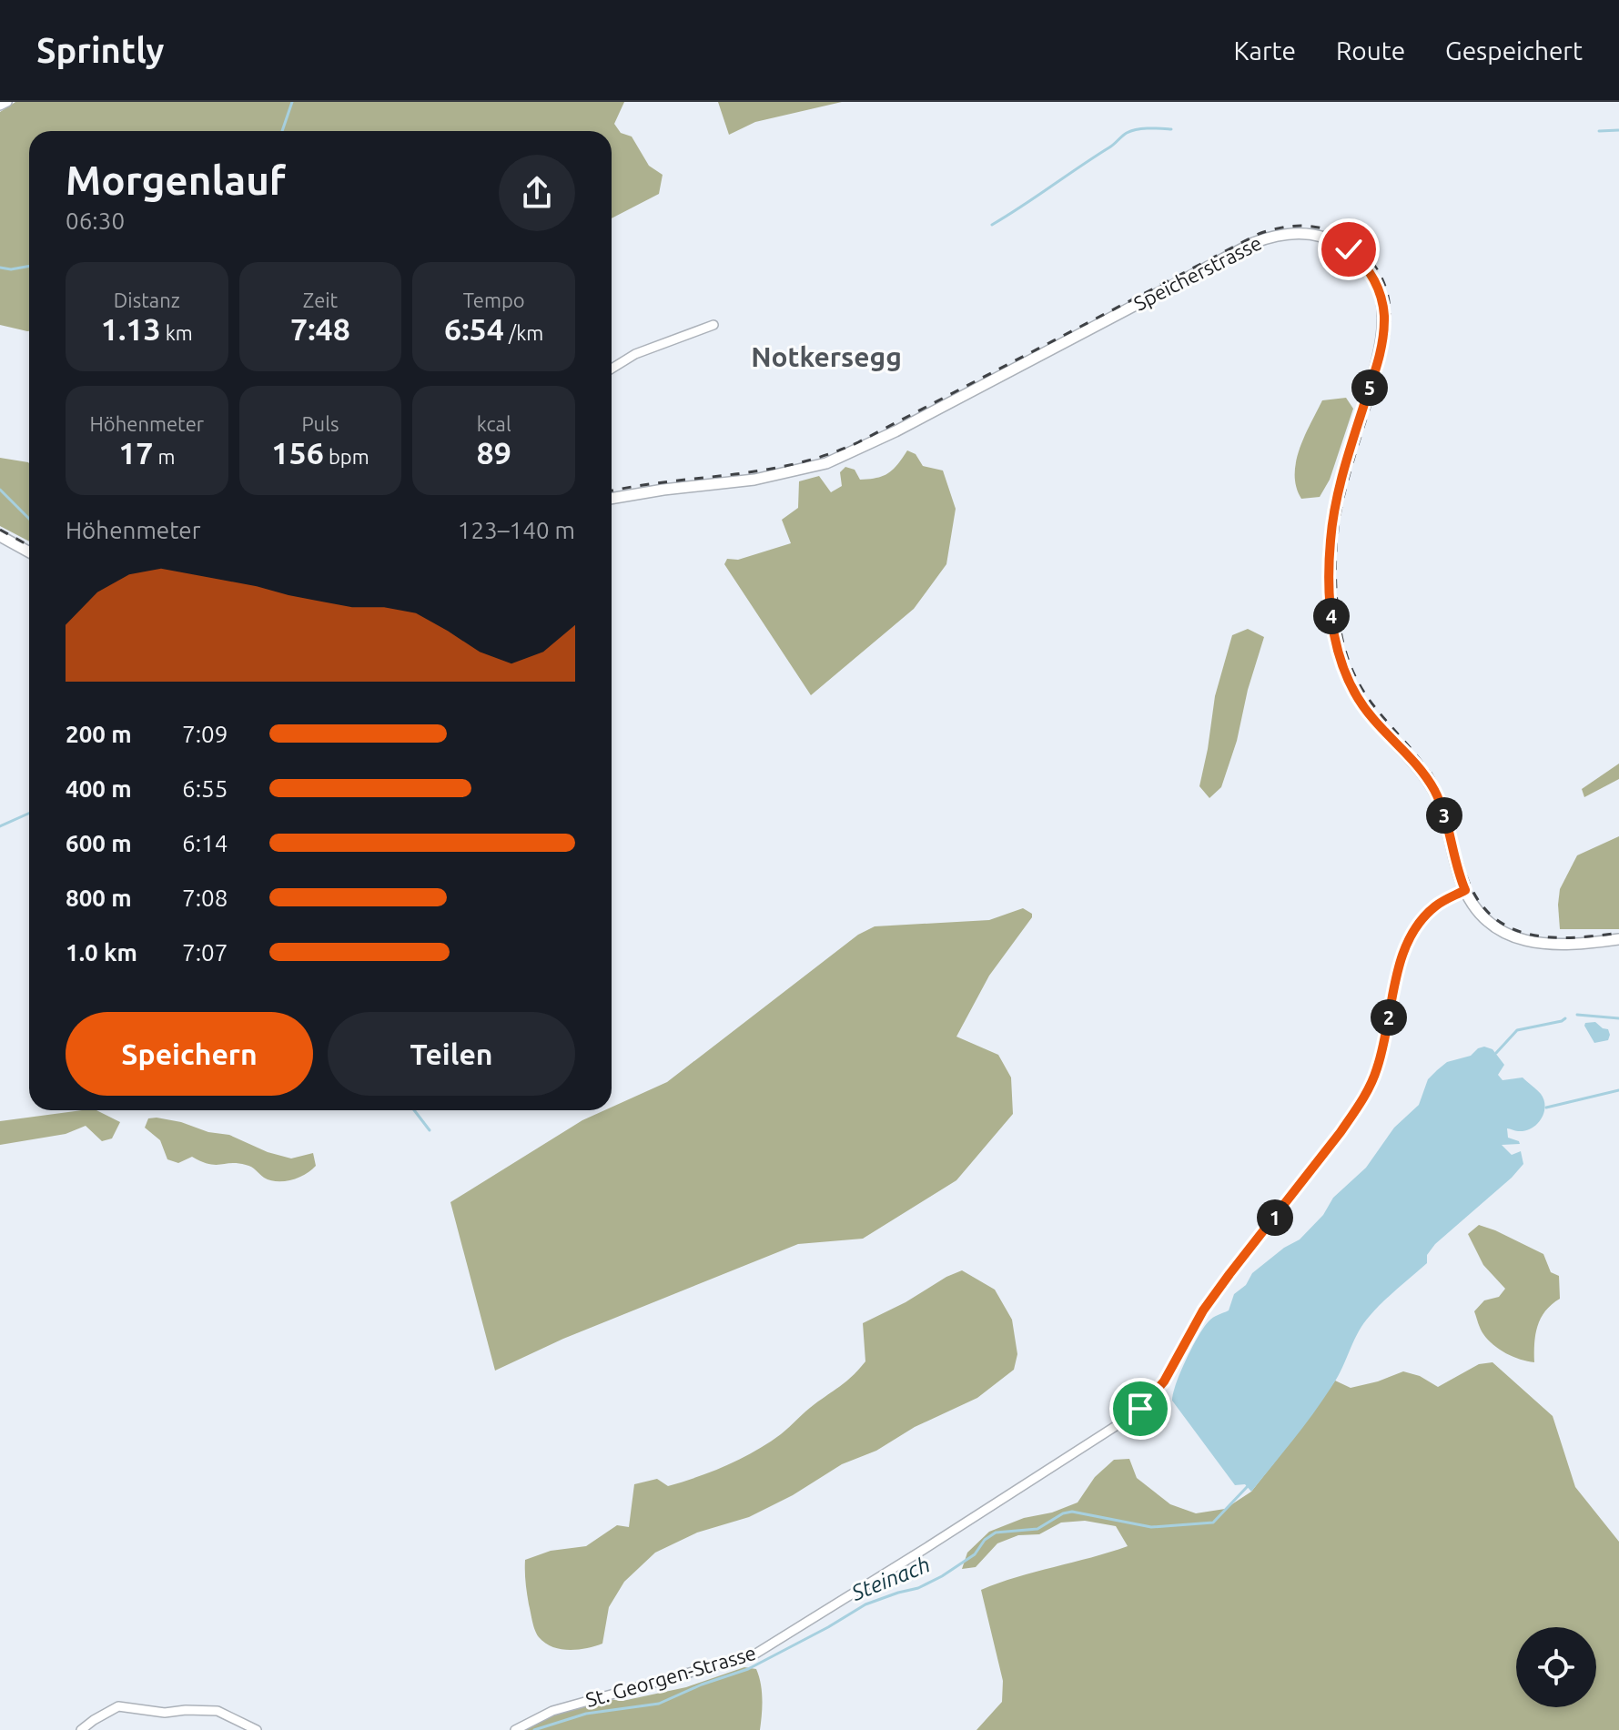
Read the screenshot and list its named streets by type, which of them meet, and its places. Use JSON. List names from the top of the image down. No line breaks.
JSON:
{"streets":{"main road":["Speicherstrasse"],"street":["St. Georgen-Strasse"]},"crossings":[["Speicherstrasse","St. Georgen-Strasse"]],"districts":["Notkersegg"],"water":["Steinach"],"page":{"header":"Sprintly","nav":["Karte","Route","Gespeichert"],"heading":["Morgenlauf","06:30"],"stats":[["Distanz","1.13 km"],["Zeit","7:48"],["Tempo","6:54 /km"],["Höhenmeter","17 m"],["Puls","156 bpm"],["kcal","89"]],"pins":["5","4","3","2","1"],"chart":["Höhenmeter","123–140 m"],"list":[{"name":"200 m","note":"7:09"},{"name":"400 m","note":"6:55"},{"name":"600 m","note":"6:14"},{"name":"800 m","note":"7:08"},{"name":"1.0 km","note":"7:07"}],"buttons":["Speichern","Teilen"]}}
